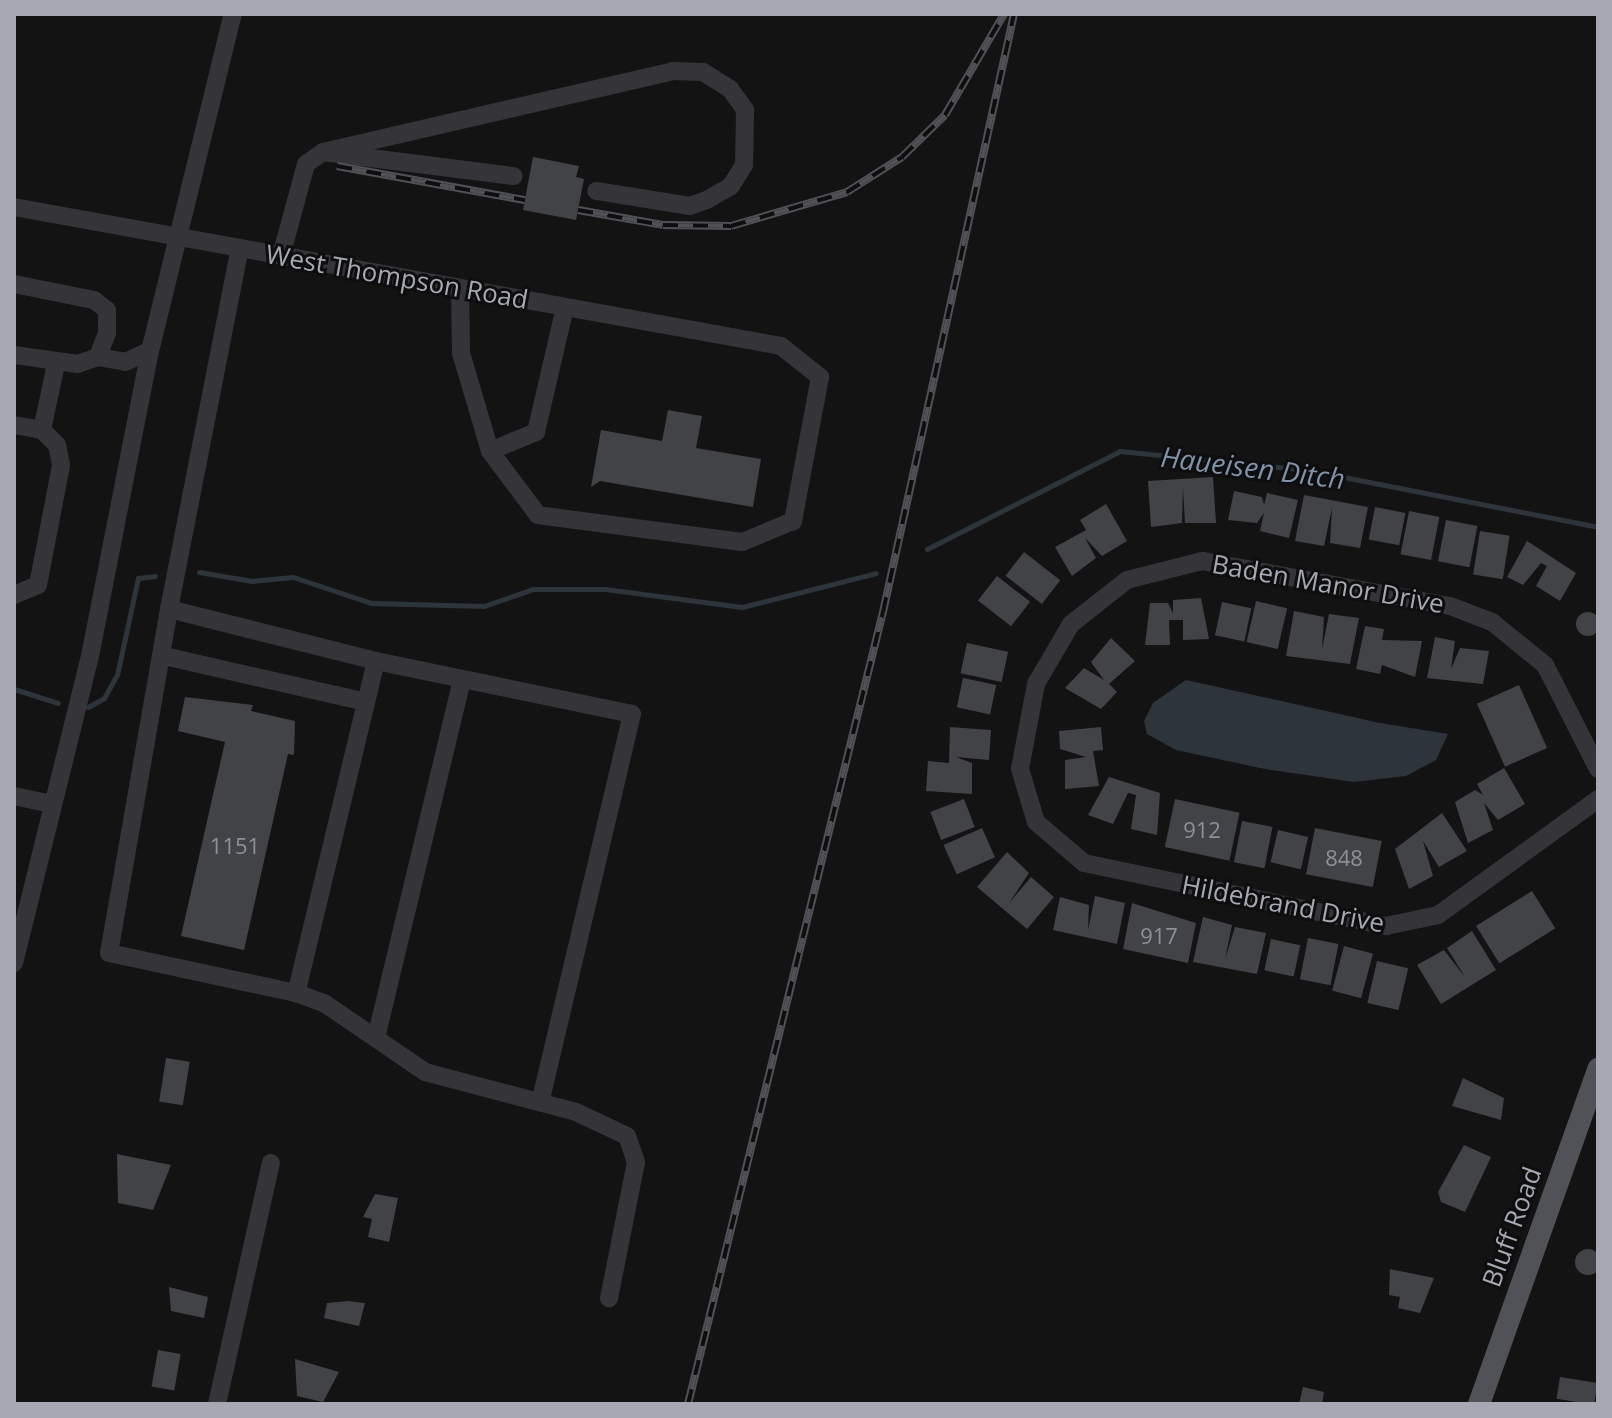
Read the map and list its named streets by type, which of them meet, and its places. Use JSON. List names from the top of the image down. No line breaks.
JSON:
{"streets":{"main road":["Bluff Road"],"street":["West Thompson Road","Baden Manor Drive","Hildebrand Drive"]},"crossings":[["Baden Manor Drive","Hildebrand Drive"]],"water":["Haueisen Ditch"],"house_numbers":["912","1151","848","917"]}
